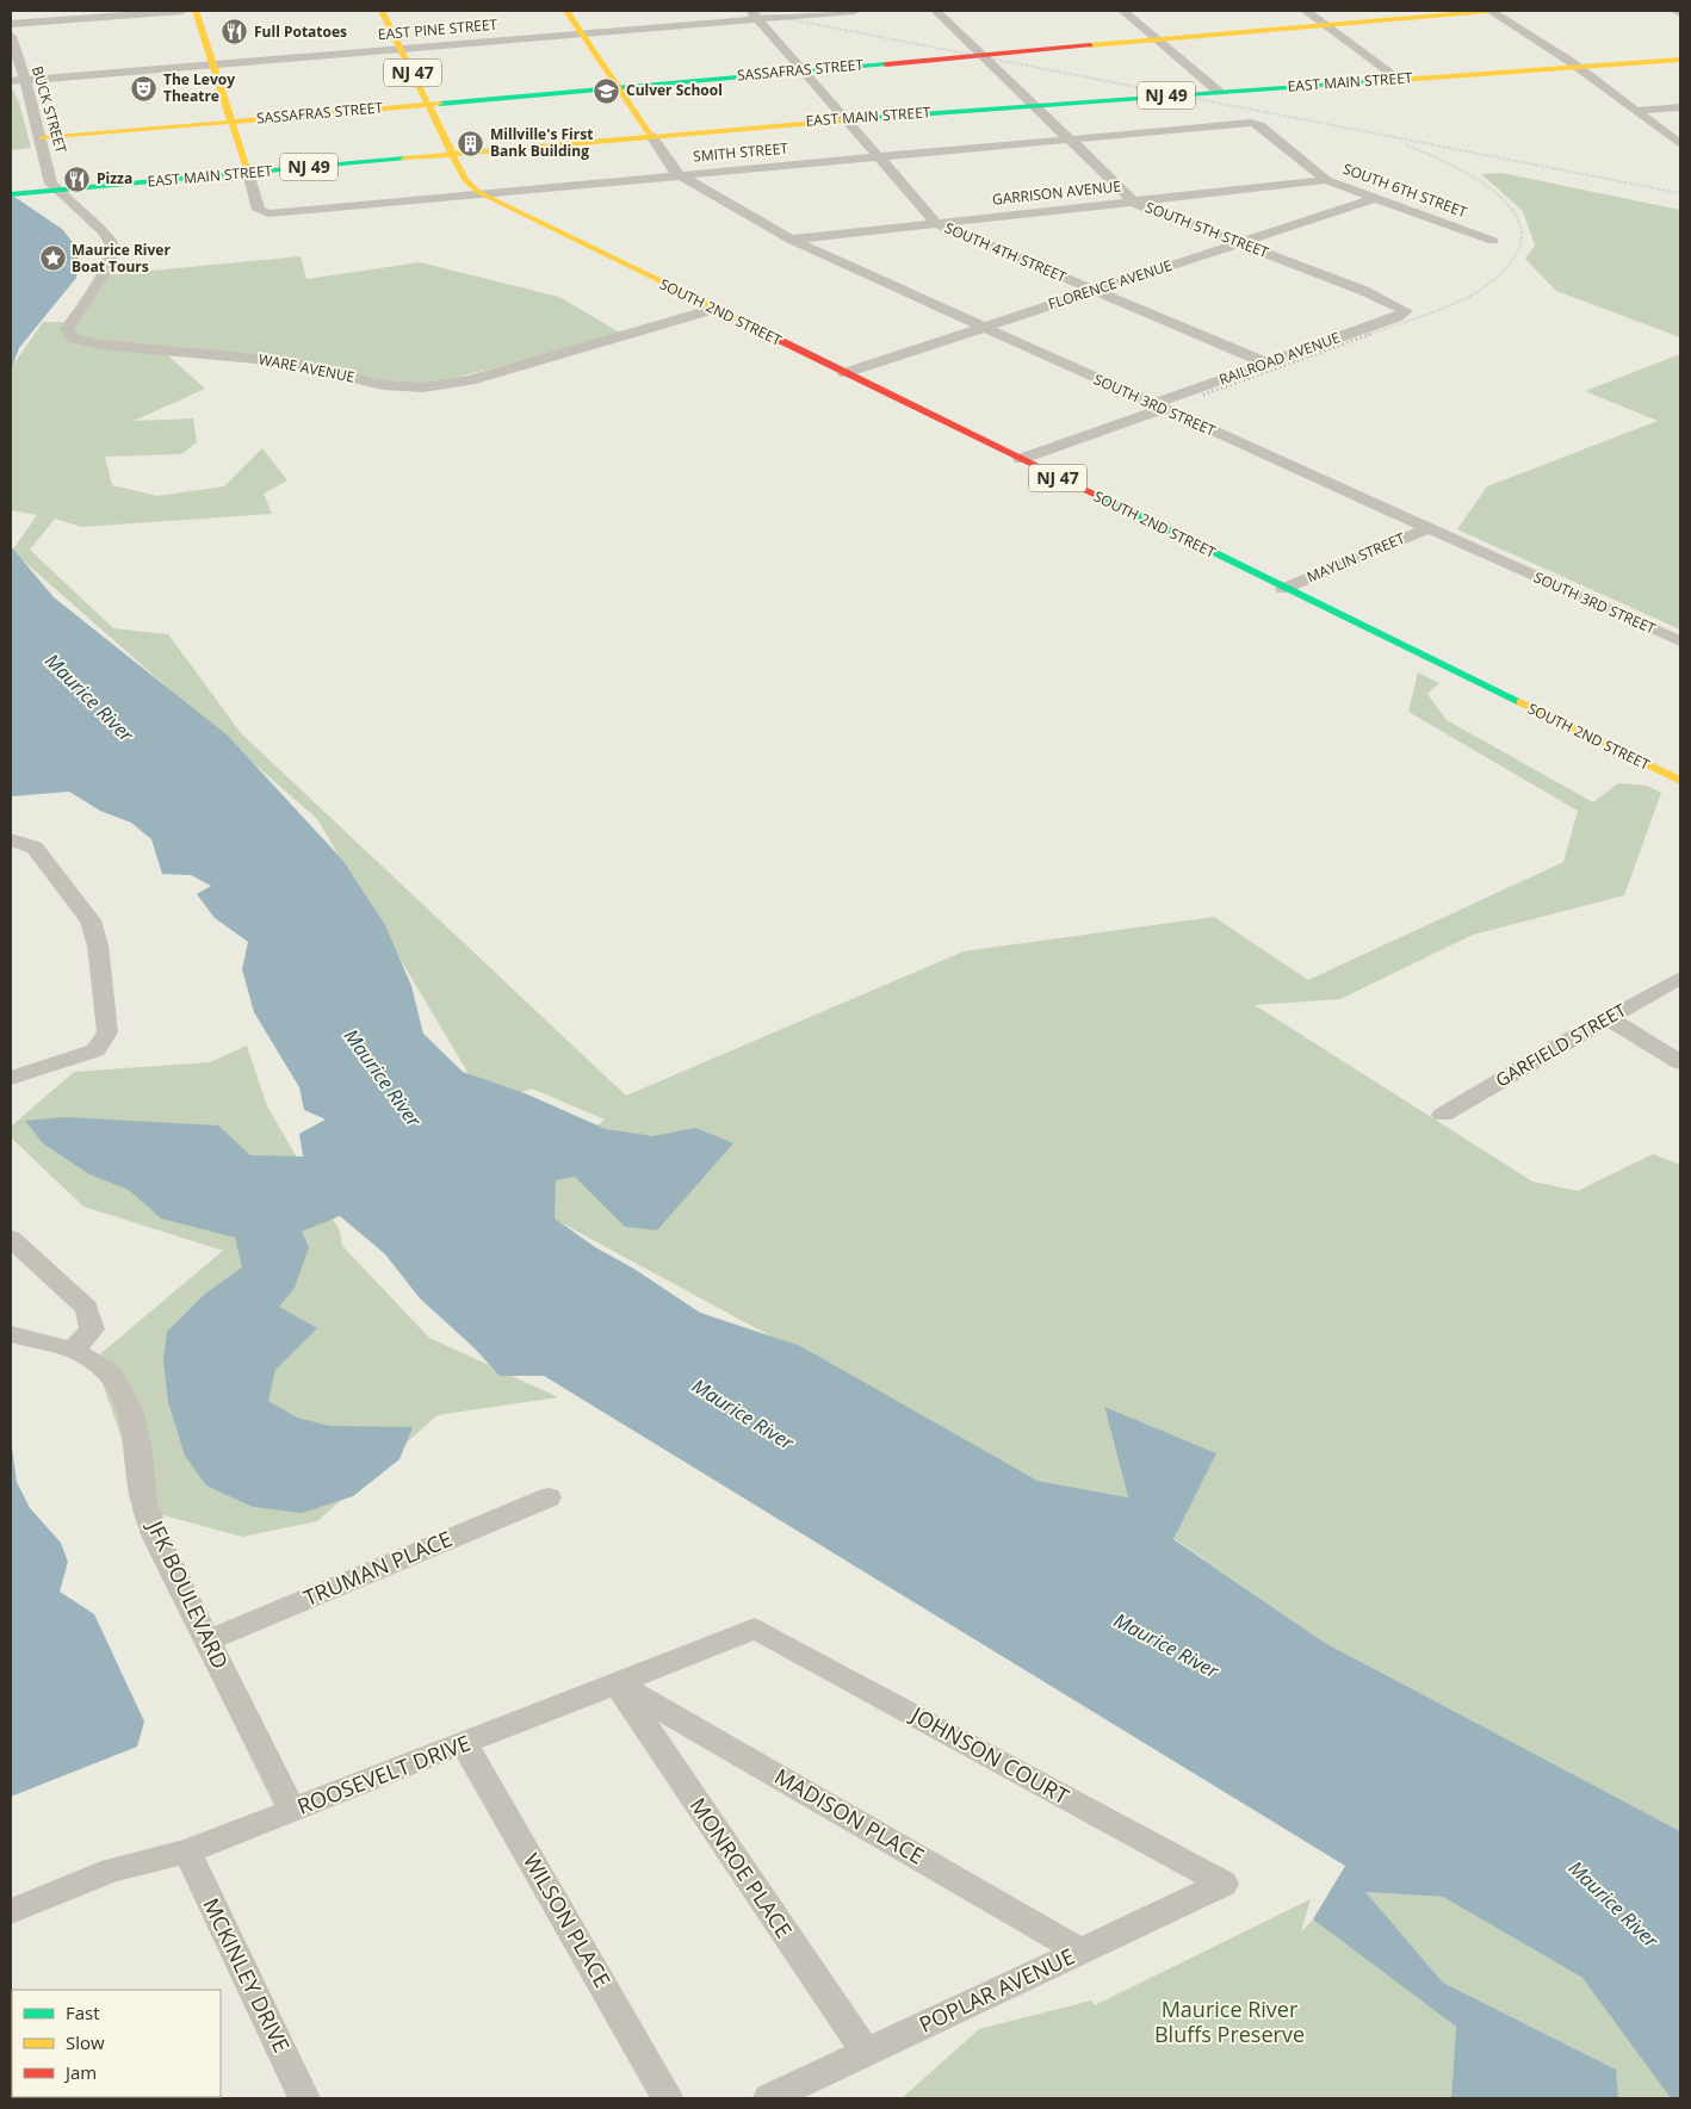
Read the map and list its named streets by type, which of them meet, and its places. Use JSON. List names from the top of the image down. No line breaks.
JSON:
{"streets":{"main road":["SASSAFRAS STREET","NJ 47","EAST MAIN STREET","NJ 49","SOUTH 2ND STREET"],"street":["EAST PINE STREET","BUCK STREET","SMITH STREET","SOUTH 6TH STREET","GARRISON AVENUE","SOUTH 5TH STREET","SOUTH 4TH STREET","FLORENCE AVENUE","RAILROAD AVENUE","WARE AVENUE","SOUTH 3RD STREET","MAYLIN STREET","GARFIELD STREET","TRUMAN PLACE","JFK BOULEVARD","JOHNSON COURT","ROOSEVELT DRIVE","MADISON PLACE","MONROE PLACE","WILSON PLACE","MCKINLEY DRIVE","POPLAR AVENUE"]},"crossings":[["EAST PINE STREET","NJ 47"],["EAST PINE STREET","BUCK STREET"],["SASSAFRAS STREET","NJ 47"],["SASSAFRAS STREET","BUCK STREET"],["SASSAFRAS STREET","SOUTH 5TH STREET"],["NJ 47","EAST MAIN STREET"],["NJ 47","SOUTH 2ND STREET"],["EAST MAIN STREET","NJ 49"],["EAST MAIN STREET","BUCK STREET"],["EAST MAIN STREET","SMITH STREET"],["EAST MAIN STREET","SOUTH 5TH STREET"],["EAST MAIN STREET","SOUTH 4TH STREET"],["EAST MAIN STREET","SOUTH 2ND STREET"],["EAST MAIN STREET","WARE AVENUE"],["EAST MAIN STREET","SOUTH 3RD STREET"],["NJ 49","BUCK STREET"],["NJ 49","WARE AVENUE"],["BUCK STREET","WARE AVENUE"],["SMITH STREET","SOUTH 6TH STREET"],["SMITH STREET","SOUTH 5TH STREET"],["SMITH STREET","SOUTH 4TH STREET"],["SMITH STREET","SOUTH 2ND STREET"],["SMITH STREET","SOUTH 3RD STREET"],["SOUTH 6TH STREET","GARRISON AVENUE"],["SOUTH 6TH STREET","FLORENCE AVENUE"],["GARRISON AVENUE","SOUTH 5TH STREET"],["GARRISON AVENUE","SOUTH 4TH STREET"],["GARRISON AVENUE","SOUTH 3RD STREET"],["SOUTH 5TH STREET","FLORENCE AVENUE"],["SOUTH 5TH STREET","RAILROAD AVENUE"],["SOUTH 4TH STREET","FLORENCE AVENUE"],["SOUTH 4TH STREET","RAILROAD AVENUE"],["FLORENCE AVENUE","SOUTH 2ND STREET"],["FLORENCE AVENUE","SOUTH 3RD STREET"],["SOUTH 2ND STREET","RAILROAD AVENUE"],["SOUTH 2ND STREET","WARE AVENUE"],["SOUTH 2ND STREET","MAYLIN STREET"],["RAILROAD AVENUE","SOUTH 3RD STREET"],["SOUTH 3RD STREET","MAYLIN STREET"],["TRUMAN PLACE","JFK BOULEVARD"],["JFK BOULEVARD","ROOSEVELT DRIVE"],["JOHNSON COURT","ROOSEVELT DRIVE"],["JOHNSON COURT","POPLAR AVENUE"],["ROOSEVELT DRIVE","MADISON PLACE"],["ROOSEVELT DRIVE","MONROE PLACE"],["ROOSEVELT DRIVE","WILSON PLACE"],["ROOSEVELT DRIVE","MCKINLEY DRIVE"],["MADISON PLACE","MONROE PLACE"],["MADISON PLACE","POPLAR AVENUE"],["MONROE PLACE","POPLAR AVENUE"]],"water":["Maurice River"],"parks":["Maurice River Bluffs Preserve"],"places":{"restaurant":["Full Potatoes","Pizza"],"theatre":["The Levoy Theatre"],"school or university":["Culver School"],"building":["Millville's First Bank Building"],"place":["Maurice River Boat Tours"]},"legend":["Fast","Slow","Jam"]}
